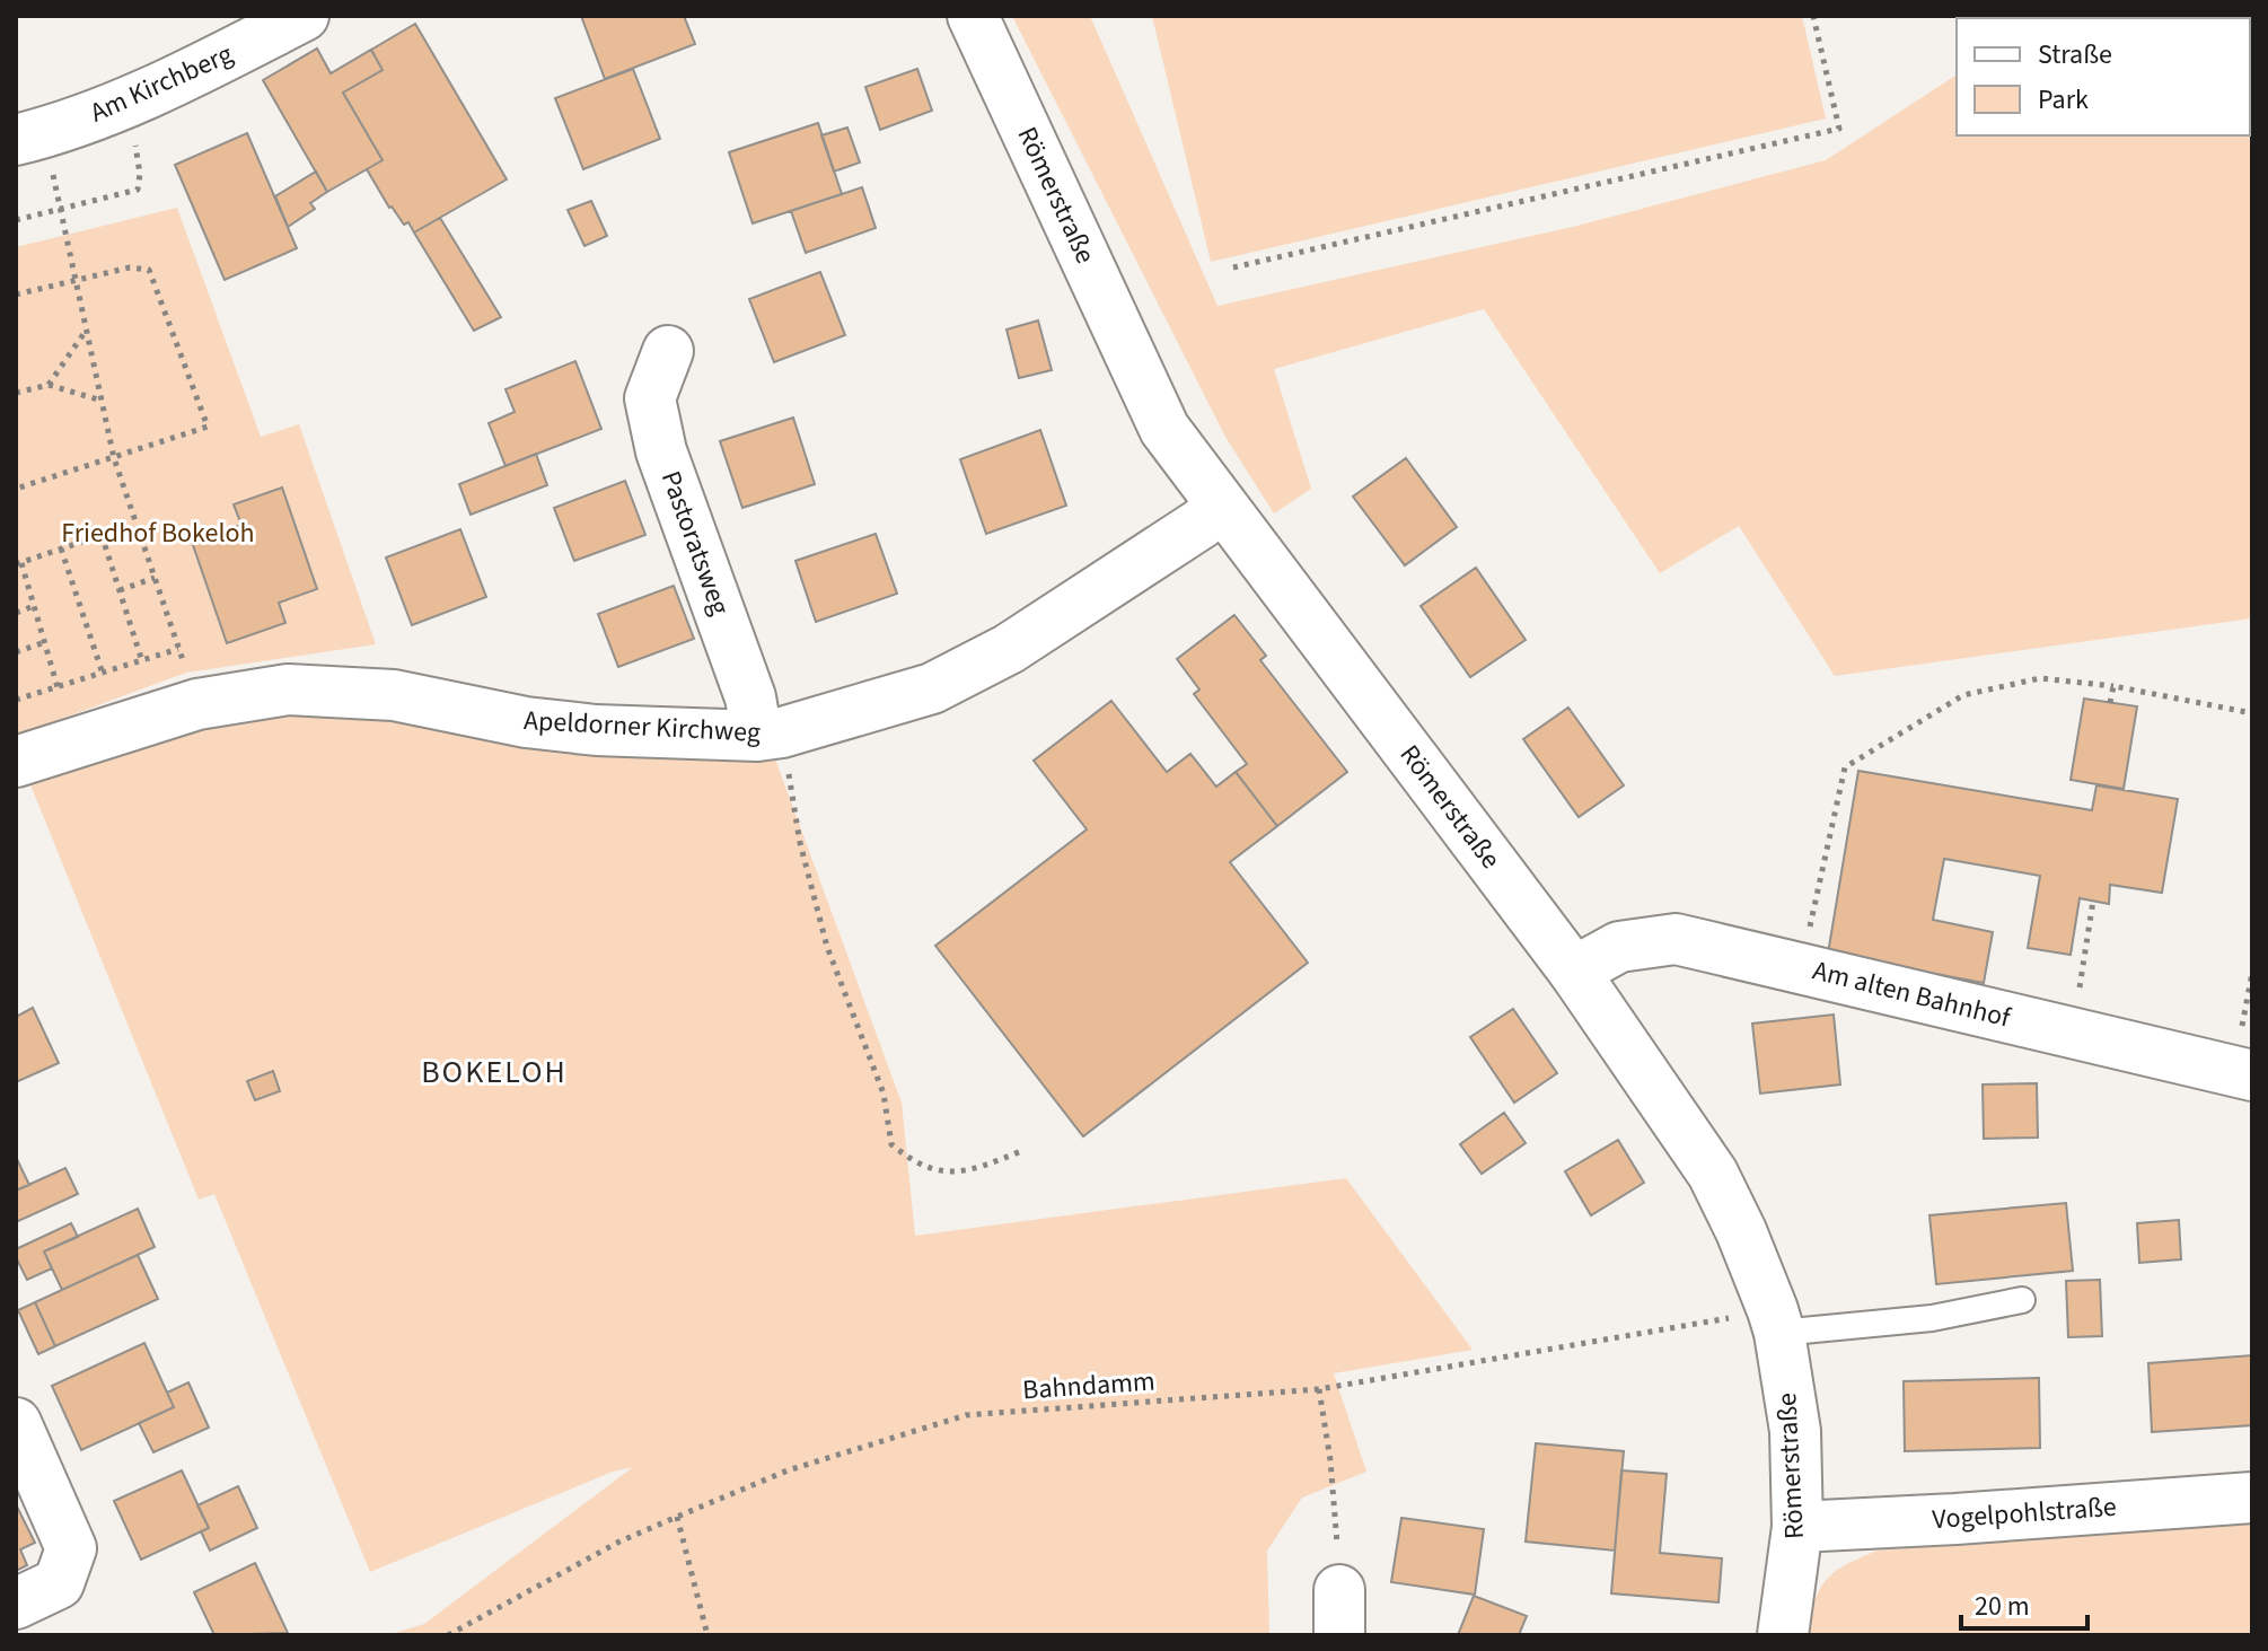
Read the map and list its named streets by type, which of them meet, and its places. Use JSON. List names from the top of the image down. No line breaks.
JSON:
{"streets":{"street":["Am Kirchberg","Römerstraße","Pastoratsweg","Apeldorner Kirchweg","Am alten Bahnhof","Vogelpohlstraße"],"path":["Bahndamm"]},"crossings":[["Römerstraße","Apeldorner Kirchweg"],["Römerstraße","Am alten Bahnhof"],["Römerstraße","Bahndamm"],["Römerstraße","Vogelpohlstraße"],["Pastoratsweg","Apeldorner Kirchweg"]],"districts":["BOKELOH"],"parks":["Friedhof Bokeloh"],"legend":["Straße","Park"],"scale_bar":"20 m"}
